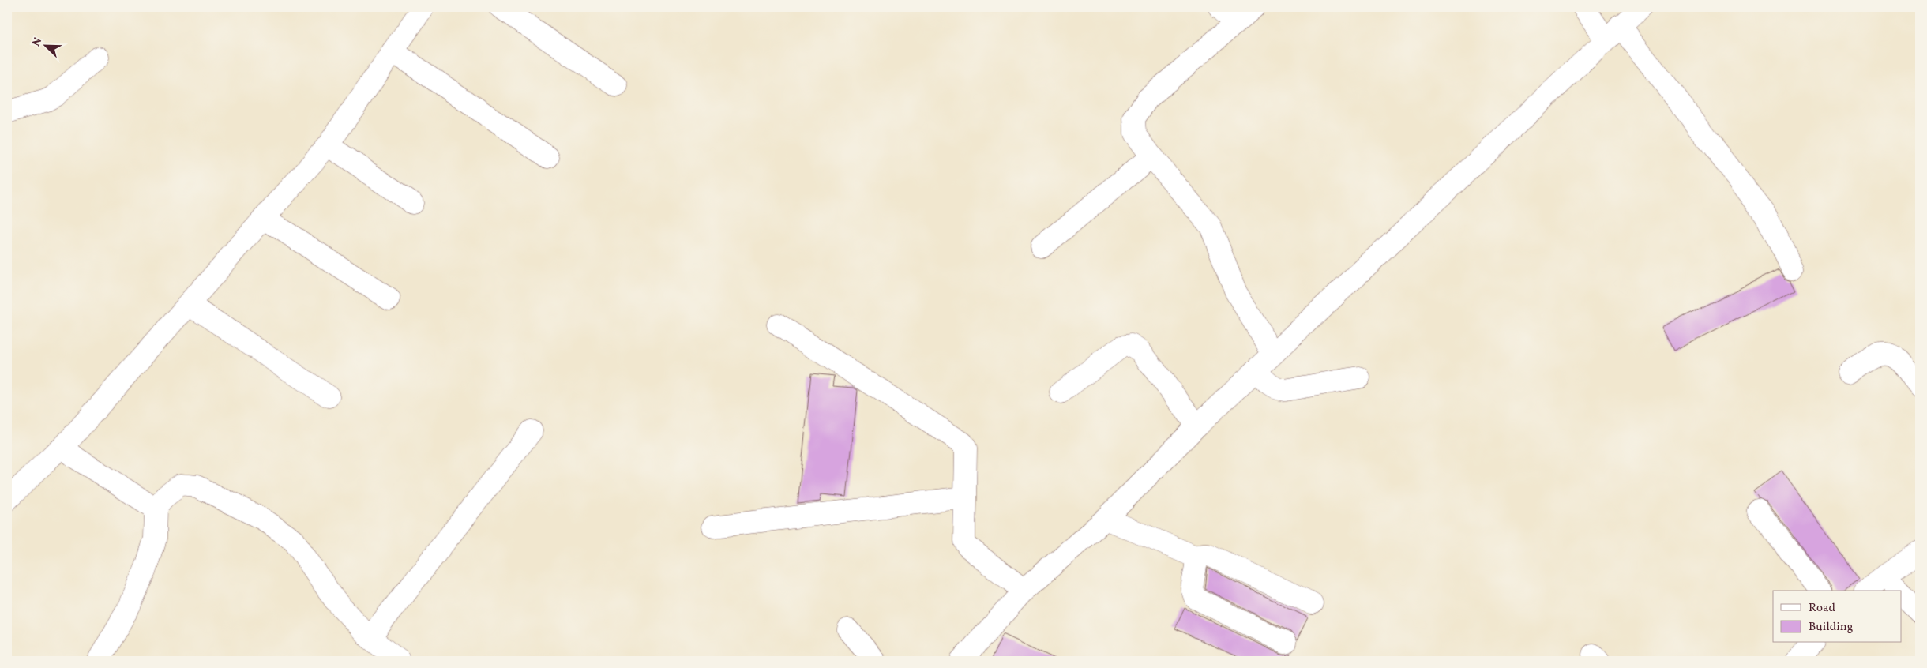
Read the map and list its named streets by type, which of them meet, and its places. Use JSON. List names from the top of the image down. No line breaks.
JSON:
{"legend":["Road","Building"],"north":"top left"}
